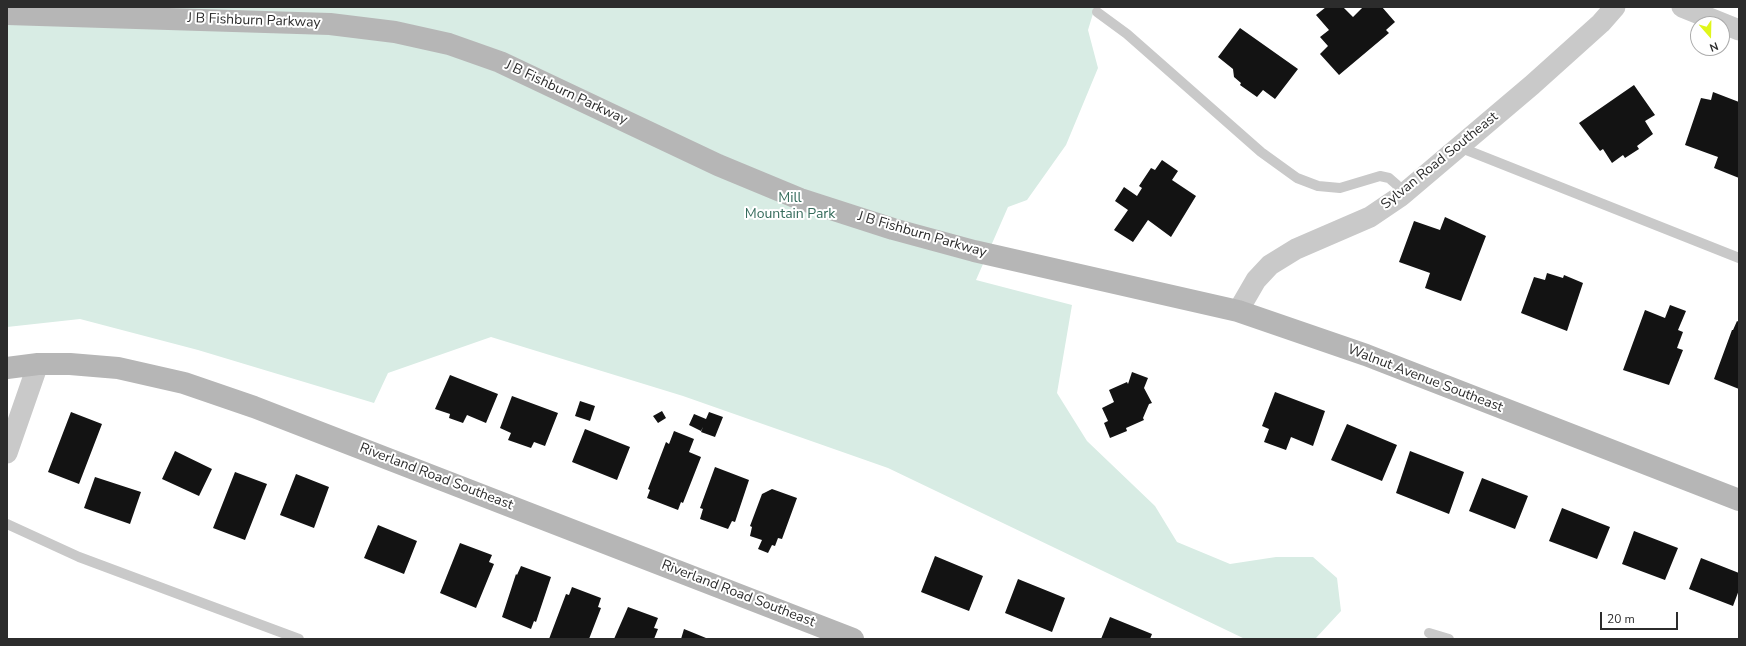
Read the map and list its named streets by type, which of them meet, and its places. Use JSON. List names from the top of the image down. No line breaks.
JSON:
{"streets":{"street":["J B Fishburn Parkway","Sylvan Road Southeast","Walnut Avenue Southeast","Riverland Road Southeast"]},"crossings":[["J B Fishburn Parkway","Walnut Avenue Southeast"],["Sylvan Road Southeast","Walnut Avenue Southeast"]],"parks":["Mill Mountain Park"],"scale_bar":"20 m","north":"bottom"}
